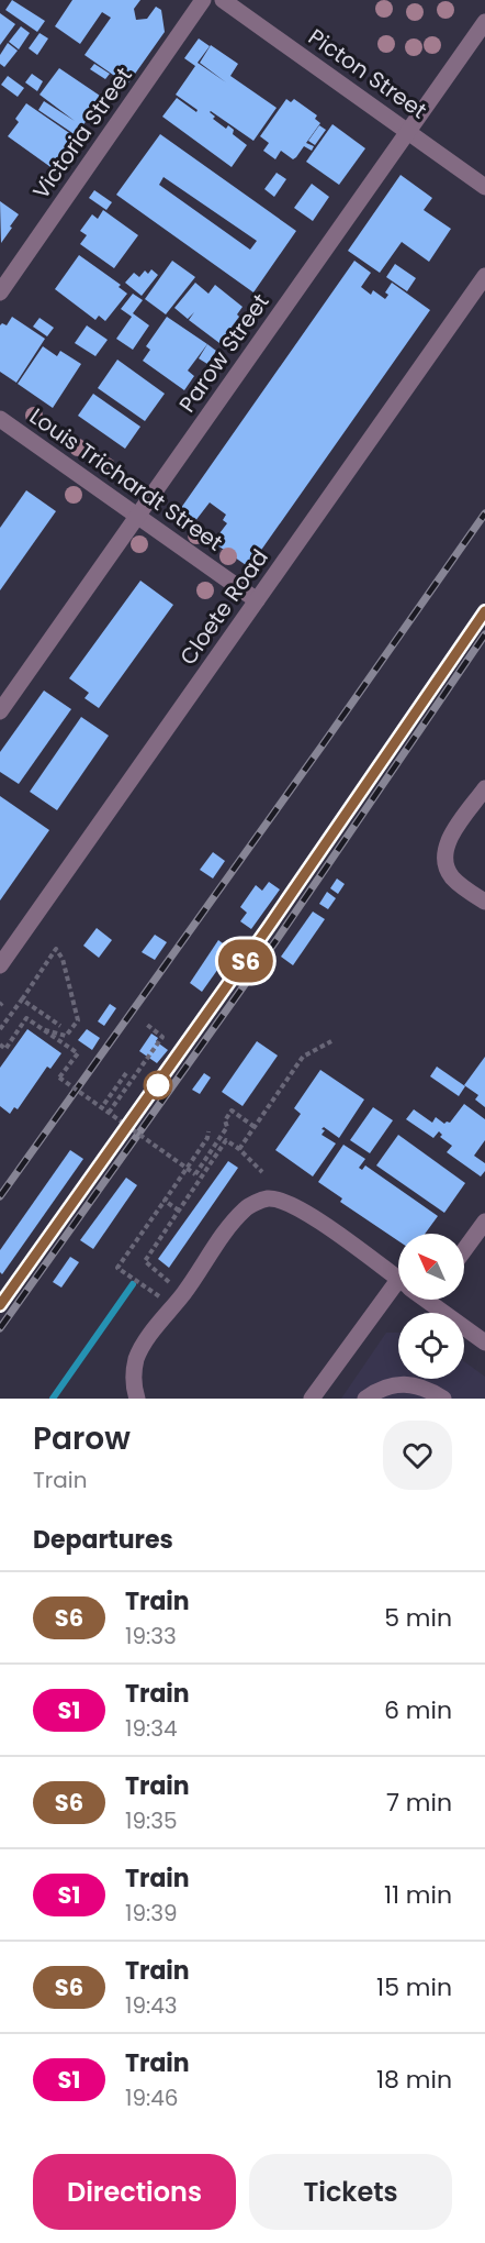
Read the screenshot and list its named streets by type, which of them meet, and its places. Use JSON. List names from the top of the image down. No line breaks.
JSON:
{"streets":{"street":["Picton Street","Victoria Street","Parow Street","Louis Trichardt Street","Cloete Road"]},"crossings":[["Picton Street","Parow Street"],["Parow Street","Louis Trichardt Street"],["Louis Trichardt Street","Cloete Road"]],"north":"top left","page":{"on_map":"S6","heading":[["Parow","Train"],"Departures"],"list":[{"mark":"S6","name":"Train","note":"19:33","value":"5 min"},{"mark":"S1","name":"Train","note":"19:34","value":"6 min"},{"mark":"S6","name":"Train","note":"19:35","value":"7 min"},{"mark":"S1","name":"Train","note":"19:39","value":"11 min"},{"mark":"S6","name":"Train","note":"19:43","value":"15 min"},{"mark":"S1","name":"Train","note":"19:46","value":"18 min"}],"buttons":["Directions","Tickets"]}}
